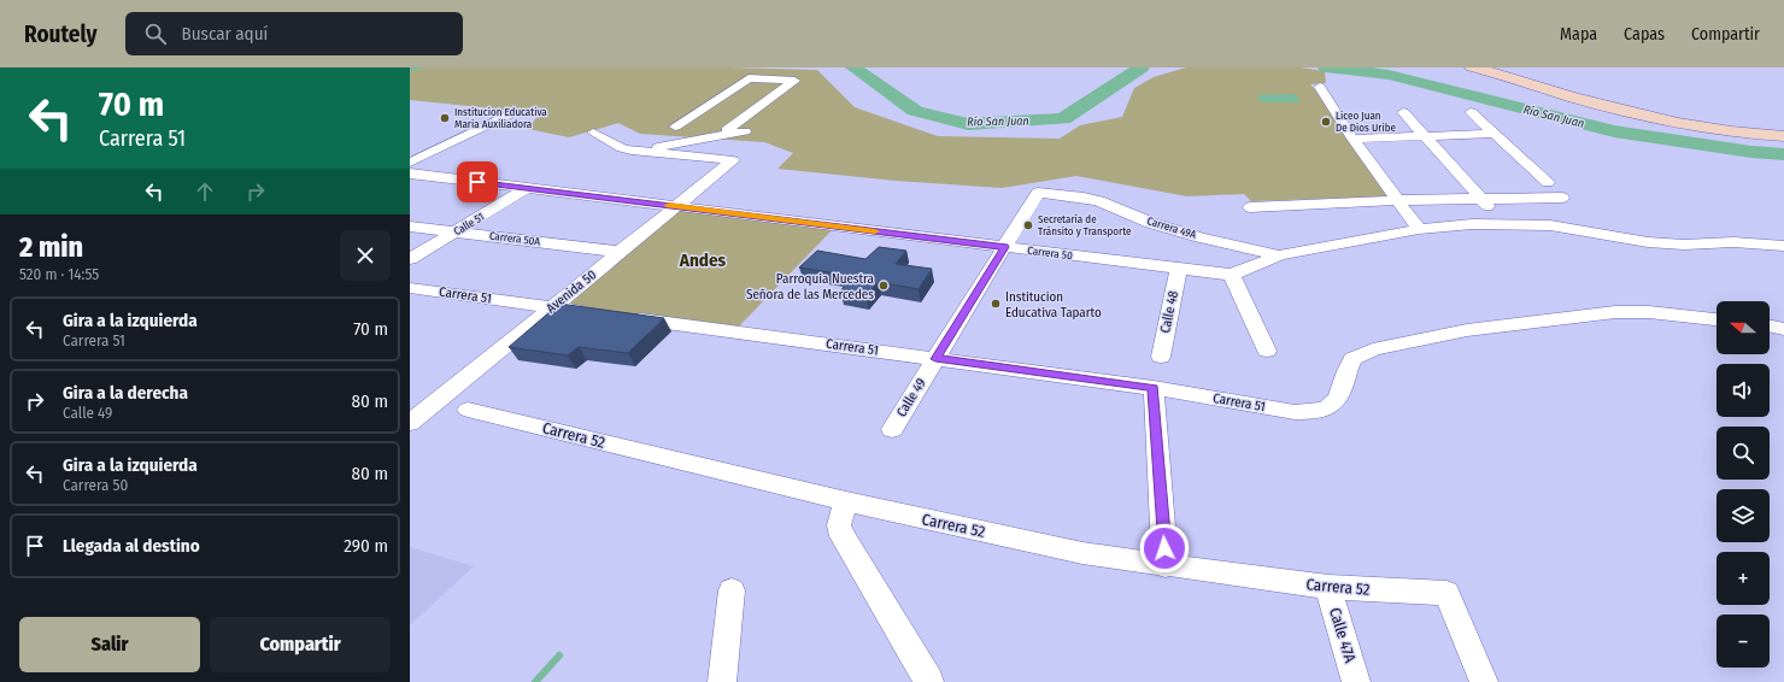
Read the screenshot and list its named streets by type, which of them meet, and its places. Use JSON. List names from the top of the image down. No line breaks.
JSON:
{"streets":{"street":["Calle 51","Carrera 49A","Carrera 50A","Carrera 50","Avenida 50","Carrera 51","Calle 48","Calle 49","Carrera 52","Calle 47A"]},"crossings":[["Calle 51","Carrera 50A"],["Calle 51","Carrera 50"],["Carrera 49A","Calle 49"],["Carrera 50A","Avenida 50"],["Carrera 50","Avenida 50"],["Carrera 50","Calle 48"],["Carrera 50","Calle 49"],["Avenida 50","Carrera 51"],["Carrera 51","Calle 49"],["Carrera 52","Calle 47A"]],"districts":["Andes"],"water":["Río San Juan"],"places":["Institucion Educativa Maria Auxiliadora","Liceo Juan De Dios Uribe","Secretaría de Tránsito y Transporte","Parroquia Nuestra Señora de las Mercedes","Institucion Educativa Taparto"],"north":"left","page":{"header":"Routely","search":"Buscar aquí","nav":["Mapa","Capas","Compartir"],"turn":["70 m","Carrera 51"],"heading":["2 min","520 m · 14:55"],"list":[{"name":"Gira a la izquierda","note":"Carrera 51","value":"70 m"},{"name":"Gira a la derecha","note":"Calle 49","value":"80 m"},{"name":"Gira a la izquierda","note":"Carrera 50","value":"80 m"},{"name":"Llegada al destino","value":"290 m"}],"map_buttons":["+","−"],"buttons":["Salir","Compartir"]}}
